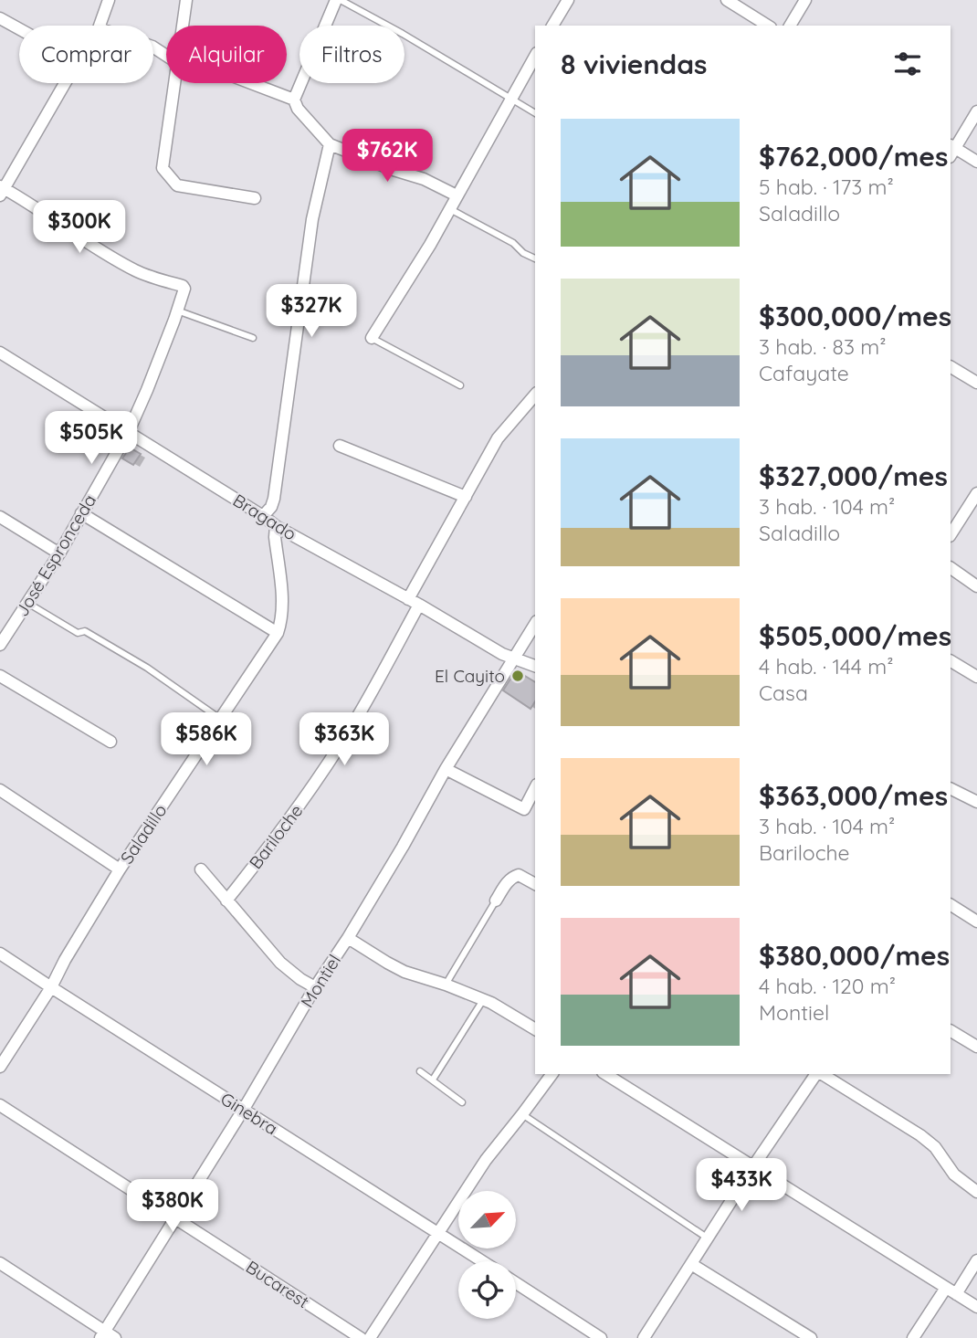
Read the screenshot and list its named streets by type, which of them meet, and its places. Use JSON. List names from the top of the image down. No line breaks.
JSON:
{"streets":{"street":["Bragado","José Espronceda","Saladillo","Bariloche","Montiel","Ginebra","Bucarest"]},"crossings":[["Bragado","José Espronceda"],["Bragado","Saladillo"],["Bragado","Bariloche"],["Bragado","Montiel"],["Saladillo","Ginebra"],["Montiel","Ginebra"],["Montiel","Bucarest"]],"places":["El Cayito"],"north":"top right","page":{"chip":["Comprar","Alquilar","Filtros"],"heading":"8 viviendas","list":[{"name":"$762,000/mes","note":"5 hab. · 173 m² · Saladillo"},{"name":"$300,000/mes","note":"3 hab. · 83 m² · Cafayate"},{"name":"$327,000/mes","note":"3 hab. · 104 m² · Saladillo"},{"name":"$505,000/mes","note":"4 hab. · 144 m² · Casa"},{"name":"$363,000/mes","note":"3 hab. · 104 m² · Bariloche"},{"name":"$380,000/mes","note":"4 hab. · 120 m² · Montiel"}],"price":["$762K","$300K","$327K","$505K","$586K","$363K","$433K","$380K"]}}
